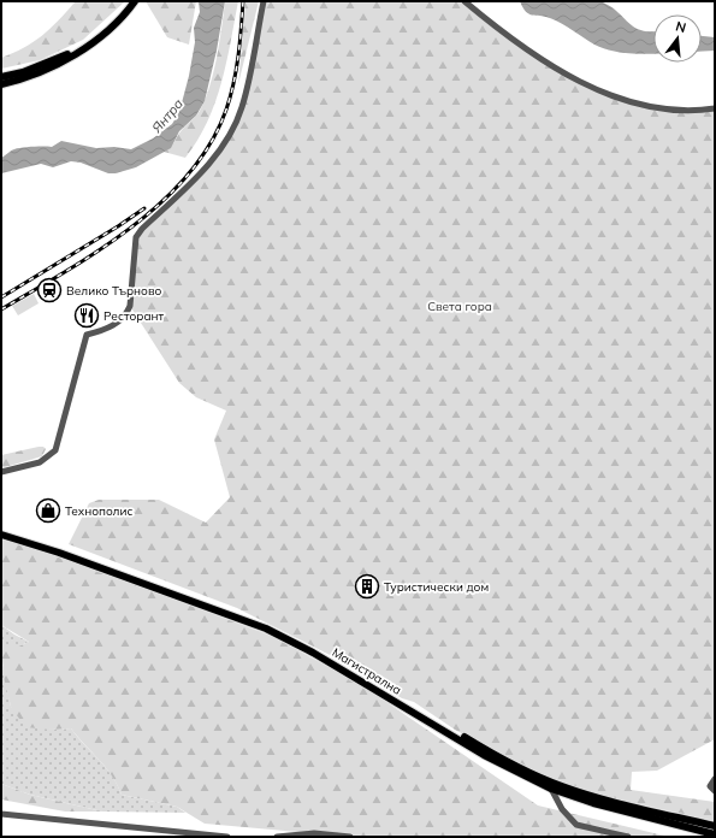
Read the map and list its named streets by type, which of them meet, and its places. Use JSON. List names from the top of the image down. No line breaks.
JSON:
{"streets":{"main road":["Магистрална"]},"water":["Янтра"],"parks":["Света гора"],"places":{"station":["Велико Търново"],"restaurant":["Ресторант"],"shop":["Технополис"],"building":["Туристически дом"]},"north":"top"}
